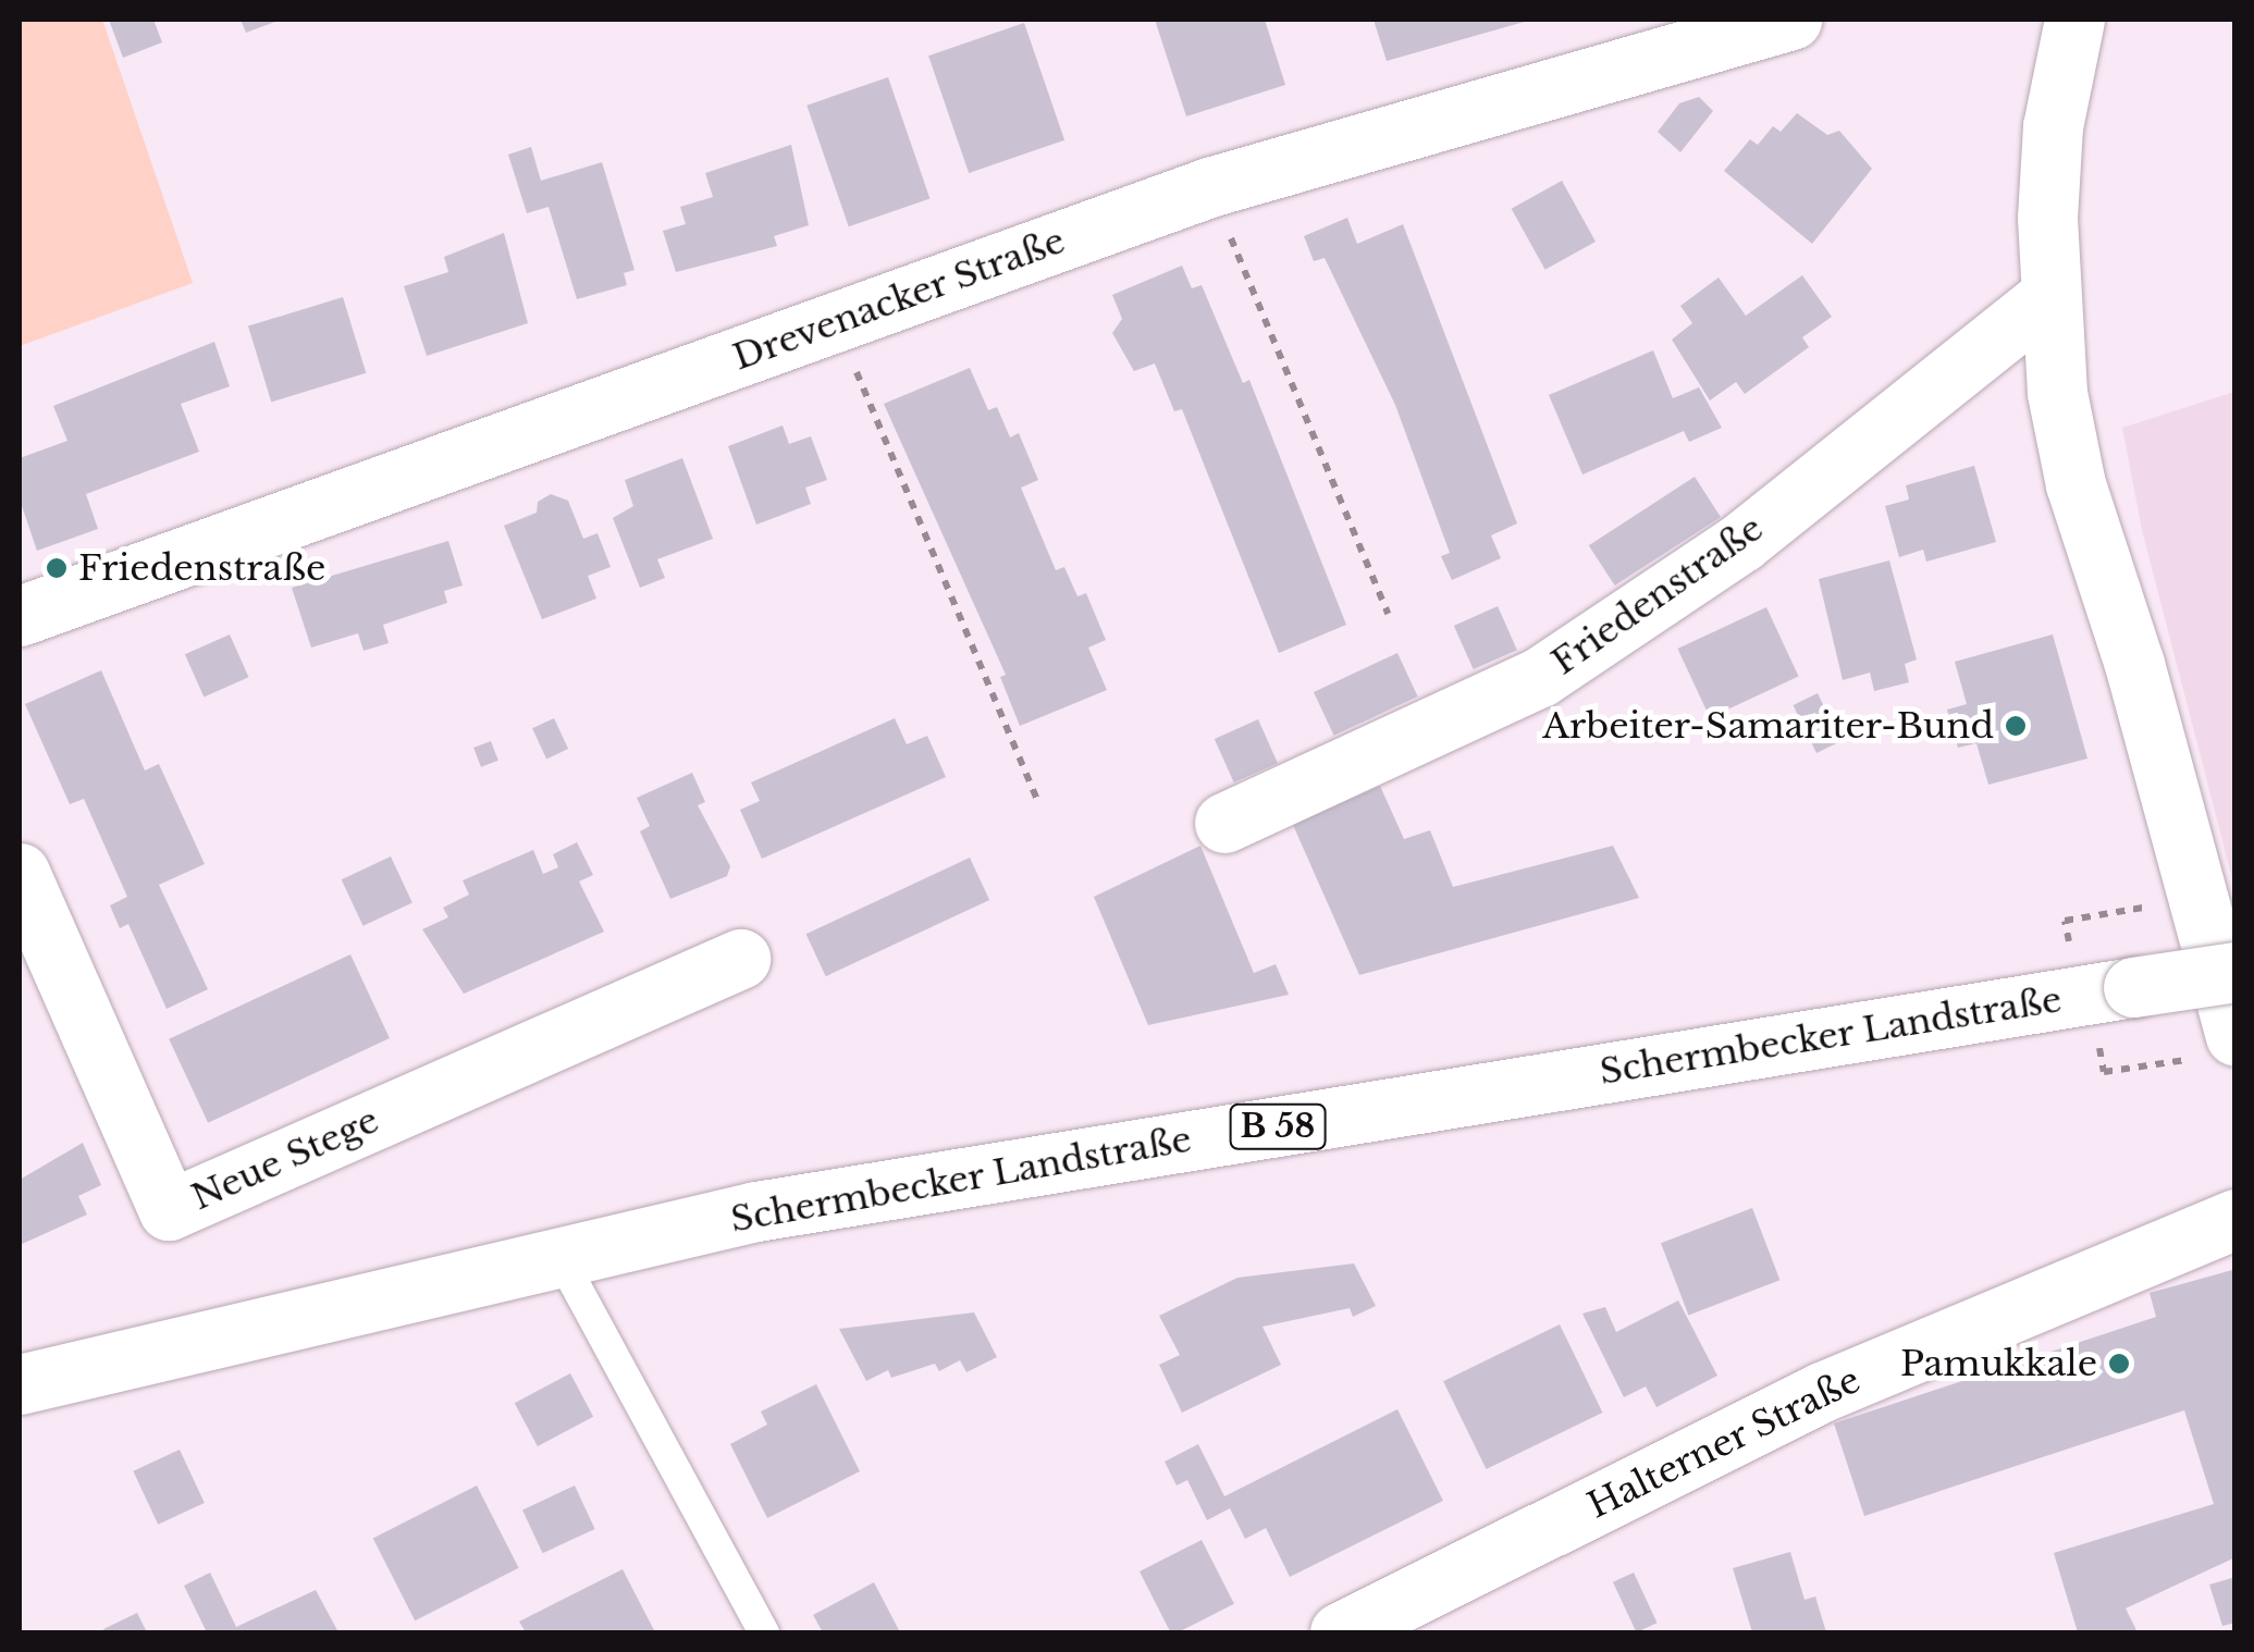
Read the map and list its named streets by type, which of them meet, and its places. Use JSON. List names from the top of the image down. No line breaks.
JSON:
{"streets":{"street":["Drevenacker Straße","Friedenstraße","Schermbecker Landstraße","B 58","Neue Stege","Halterner Straße"]},"places":["Friedenstraße","Arbeiter-Samariter-Bund","Pamukkale"]}
